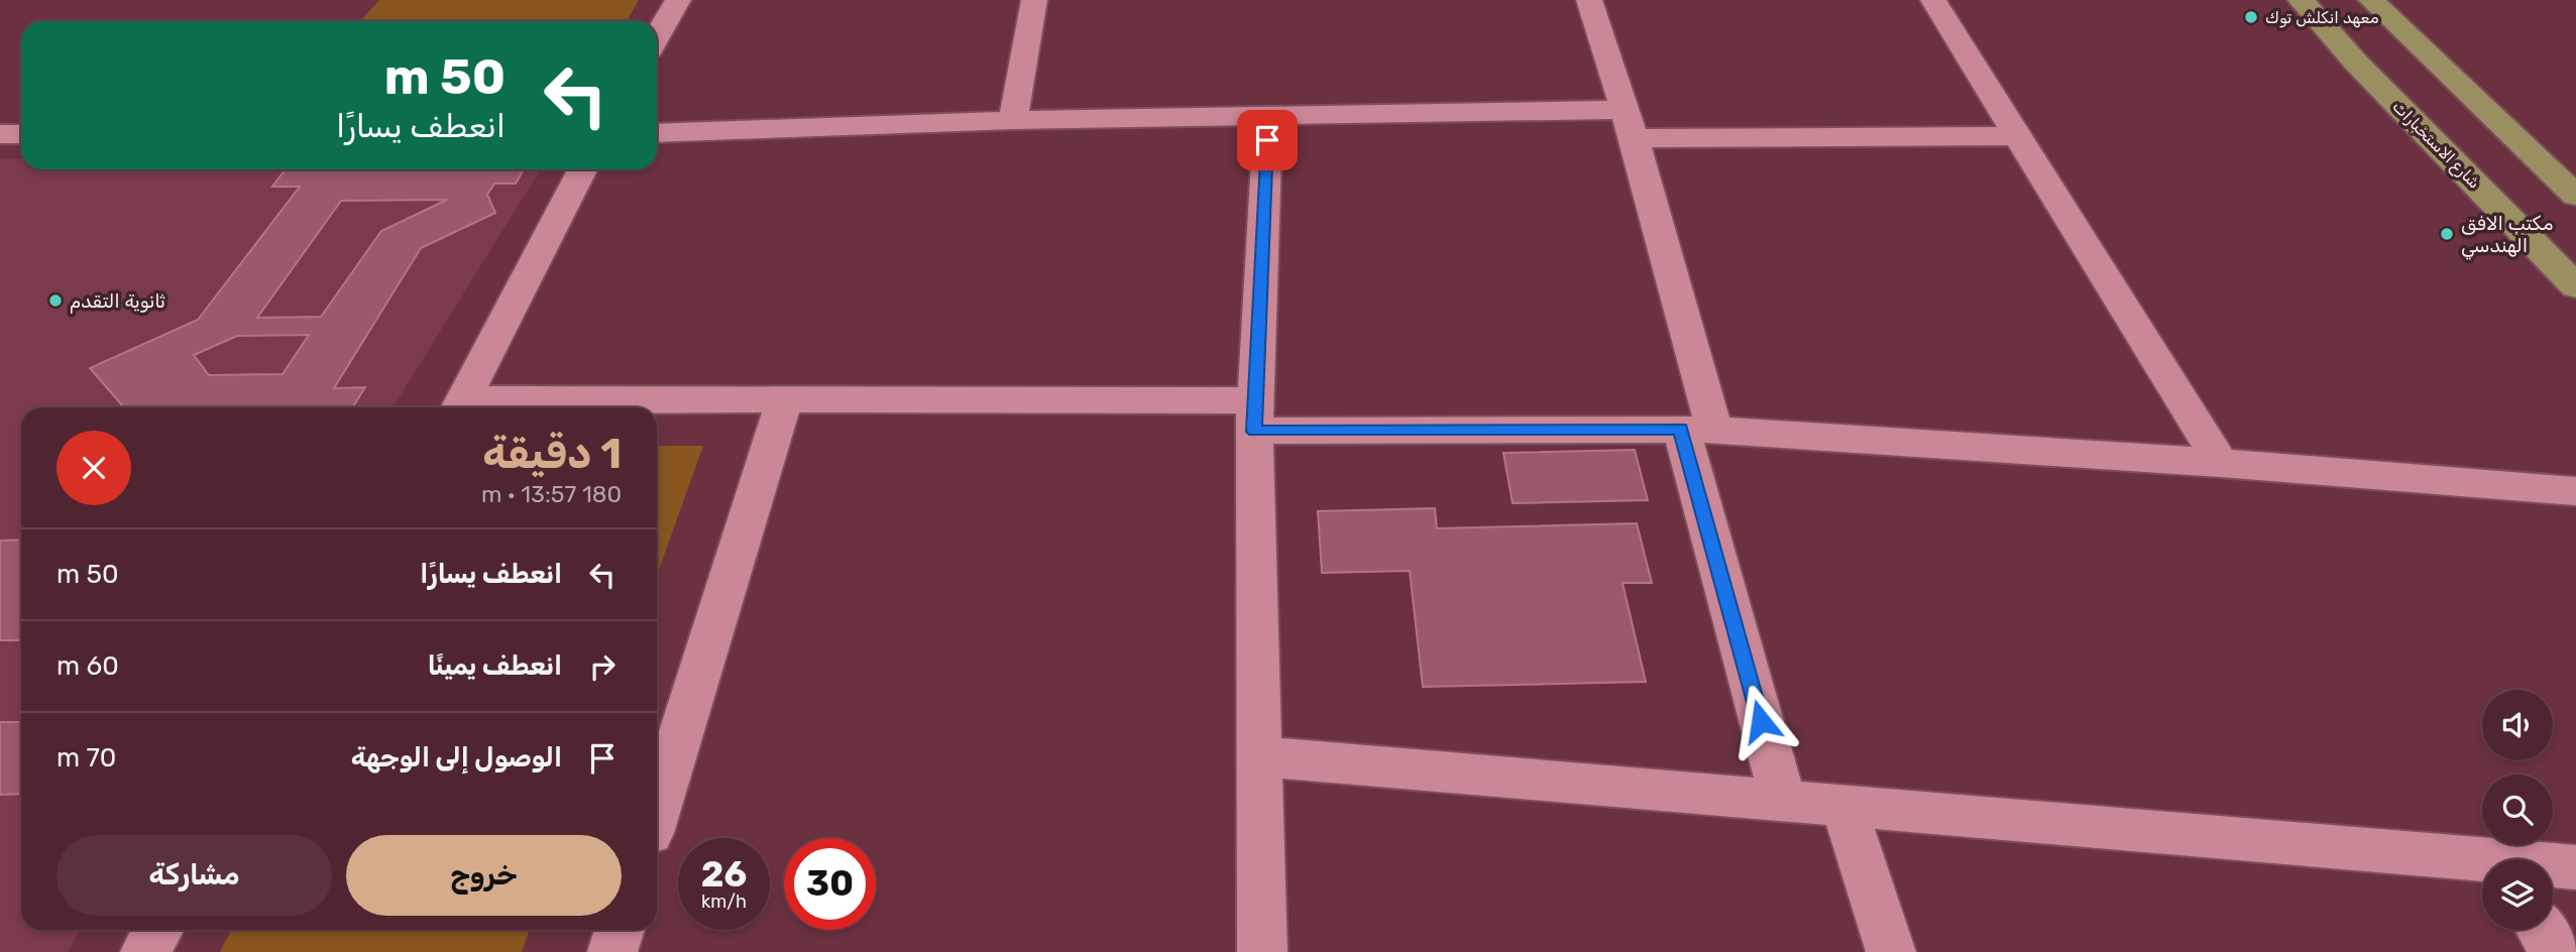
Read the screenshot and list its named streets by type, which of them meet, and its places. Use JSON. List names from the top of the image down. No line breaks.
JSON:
{"streets":{"main road":["شارع الاستخبارات"]},"places":["معهد انكلش توك","مكتب الافق الهندسي","ثانوية التقدم"],"page":{"turn":["50 m","انعطف يسارًا"],"heading":["1 دقيقة","180 m · 13:57"],"list":[{"name":"انعطف يسارًا","value":"50 m"},{"name":"انعطف يمينًا","value":"60 m"},{"name":"الوصول إلى الوجهة","value":"70 m"}],"buttons":["خروج","مشاركة"],"speed":"26 km/h","limit":"30"}}
